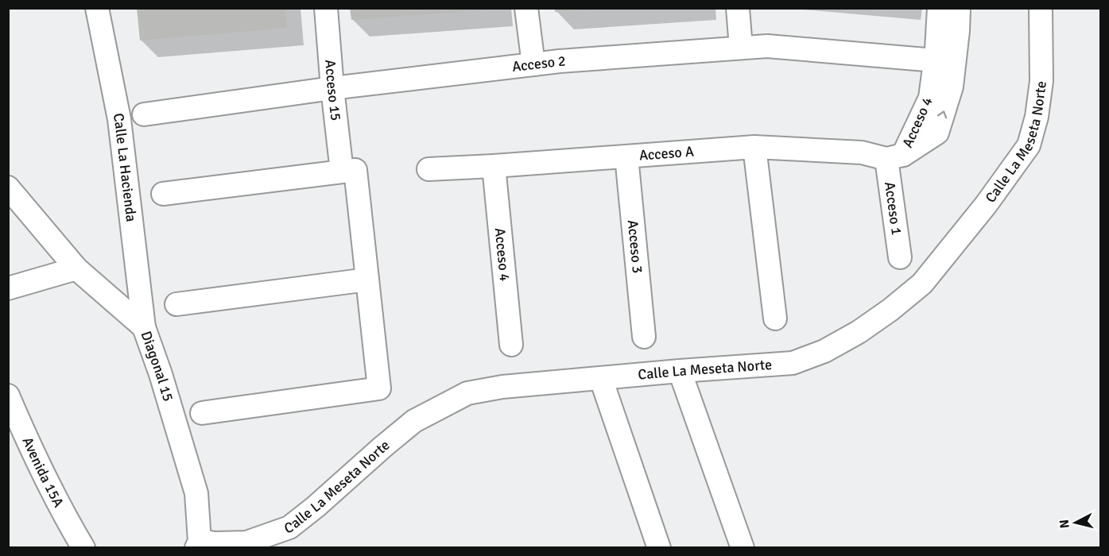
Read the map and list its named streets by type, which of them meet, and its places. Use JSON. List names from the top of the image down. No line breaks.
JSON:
{"streets":{"street":["Acceso 2","Acceso 15","Acceso 4","Calle La Meseta Norte","Acceso A","Calle La Hacienda","Acceso 1","Acceso 3","Diagonal 15","Avenida 15A"]},"crossings":[["Acceso 2","Acceso 15"],["Acceso 2","Acceso 4"],["Acceso 4","Acceso A"],["Acceso 4","Acceso 1"],["Calle La Meseta Norte","Diagonal 15"],["Acceso A","Acceso 1"],["Acceso A","Acceso 3"],["Calle La Hacienda","Diagonal 15"]],"north":"left"}
